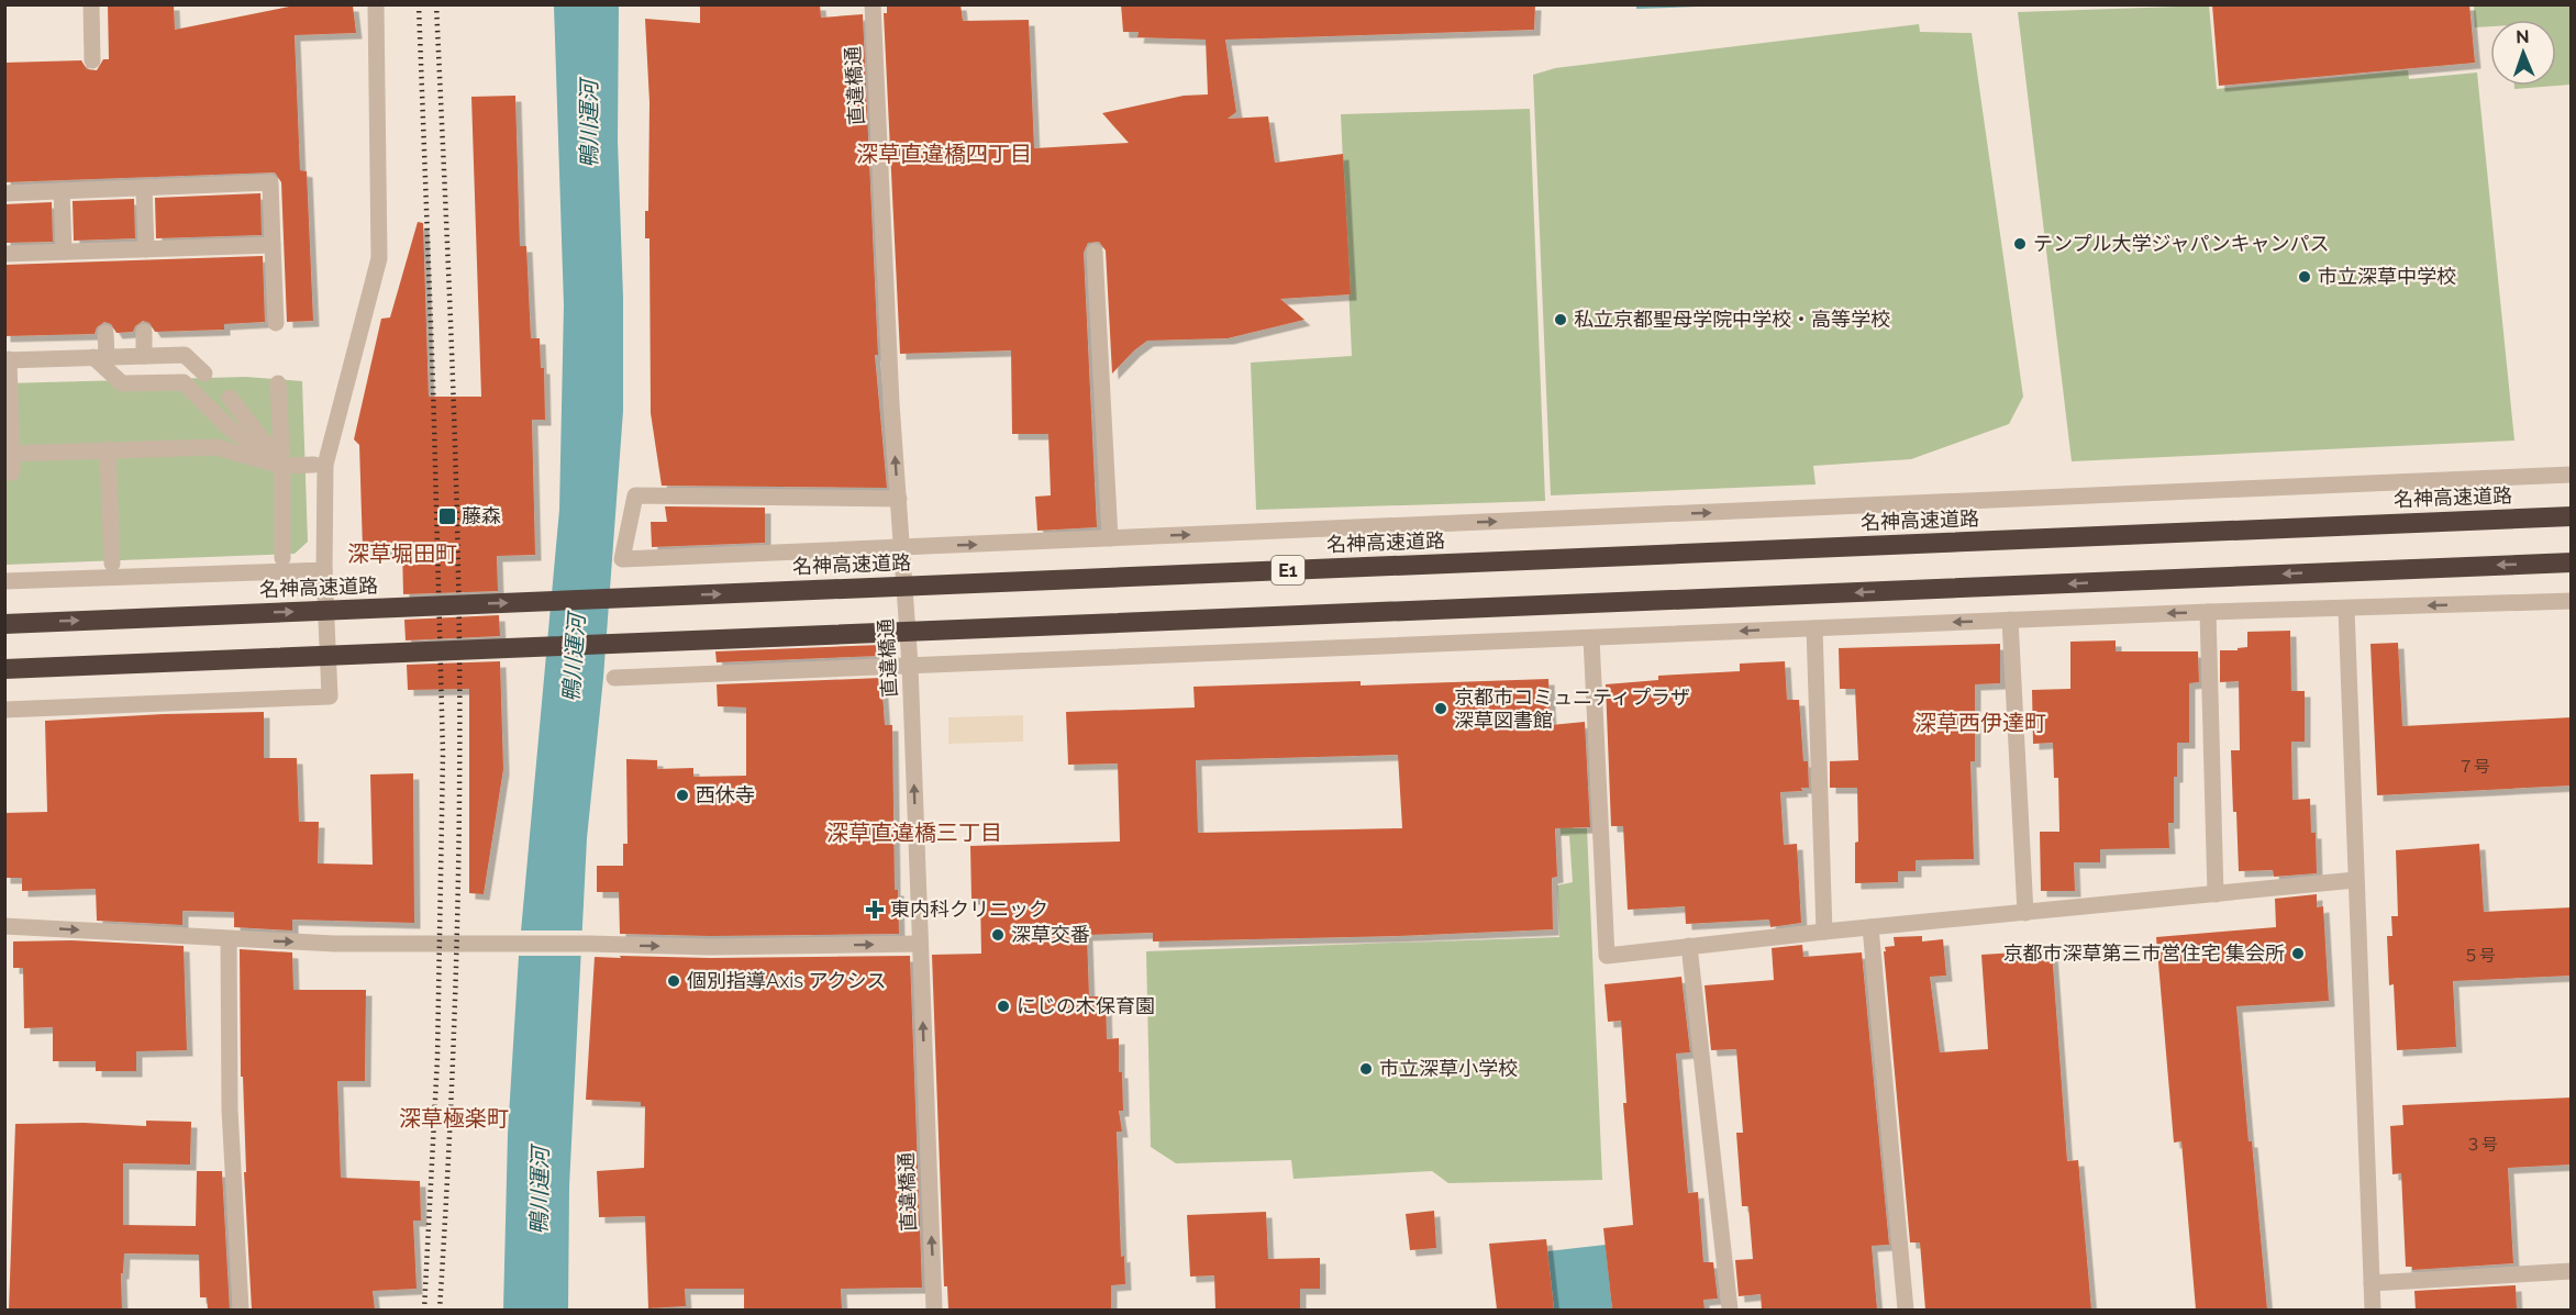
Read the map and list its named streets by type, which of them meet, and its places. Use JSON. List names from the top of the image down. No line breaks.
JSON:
{"streets":{"highway":["名神高速道路","E1"],"street":["直違橋通"]},"one_way":["直違橋通"],"districts":["深草直違橋四丁目","深草堀田町","深草西伊達町","深草直違橋三丁目","深草極楽町"],"water":["鴨川運河"],"places":{"other":["テンプル大学ジャパンキャンパス","市立深草中学校","私立京都聖母学院中学校・高等学校","京都市コミュニティプラザ 深草図書館","西休寺","深草交番","京都市深草第三市営住宅 集会所","個別指導Axis アクシス","にじの木保育園","市立深草小学校"],"transit":["藤森"],"health":["東内科クリニック"]},"house_numbers":["７号","５号","３号"],"north":"top"}
